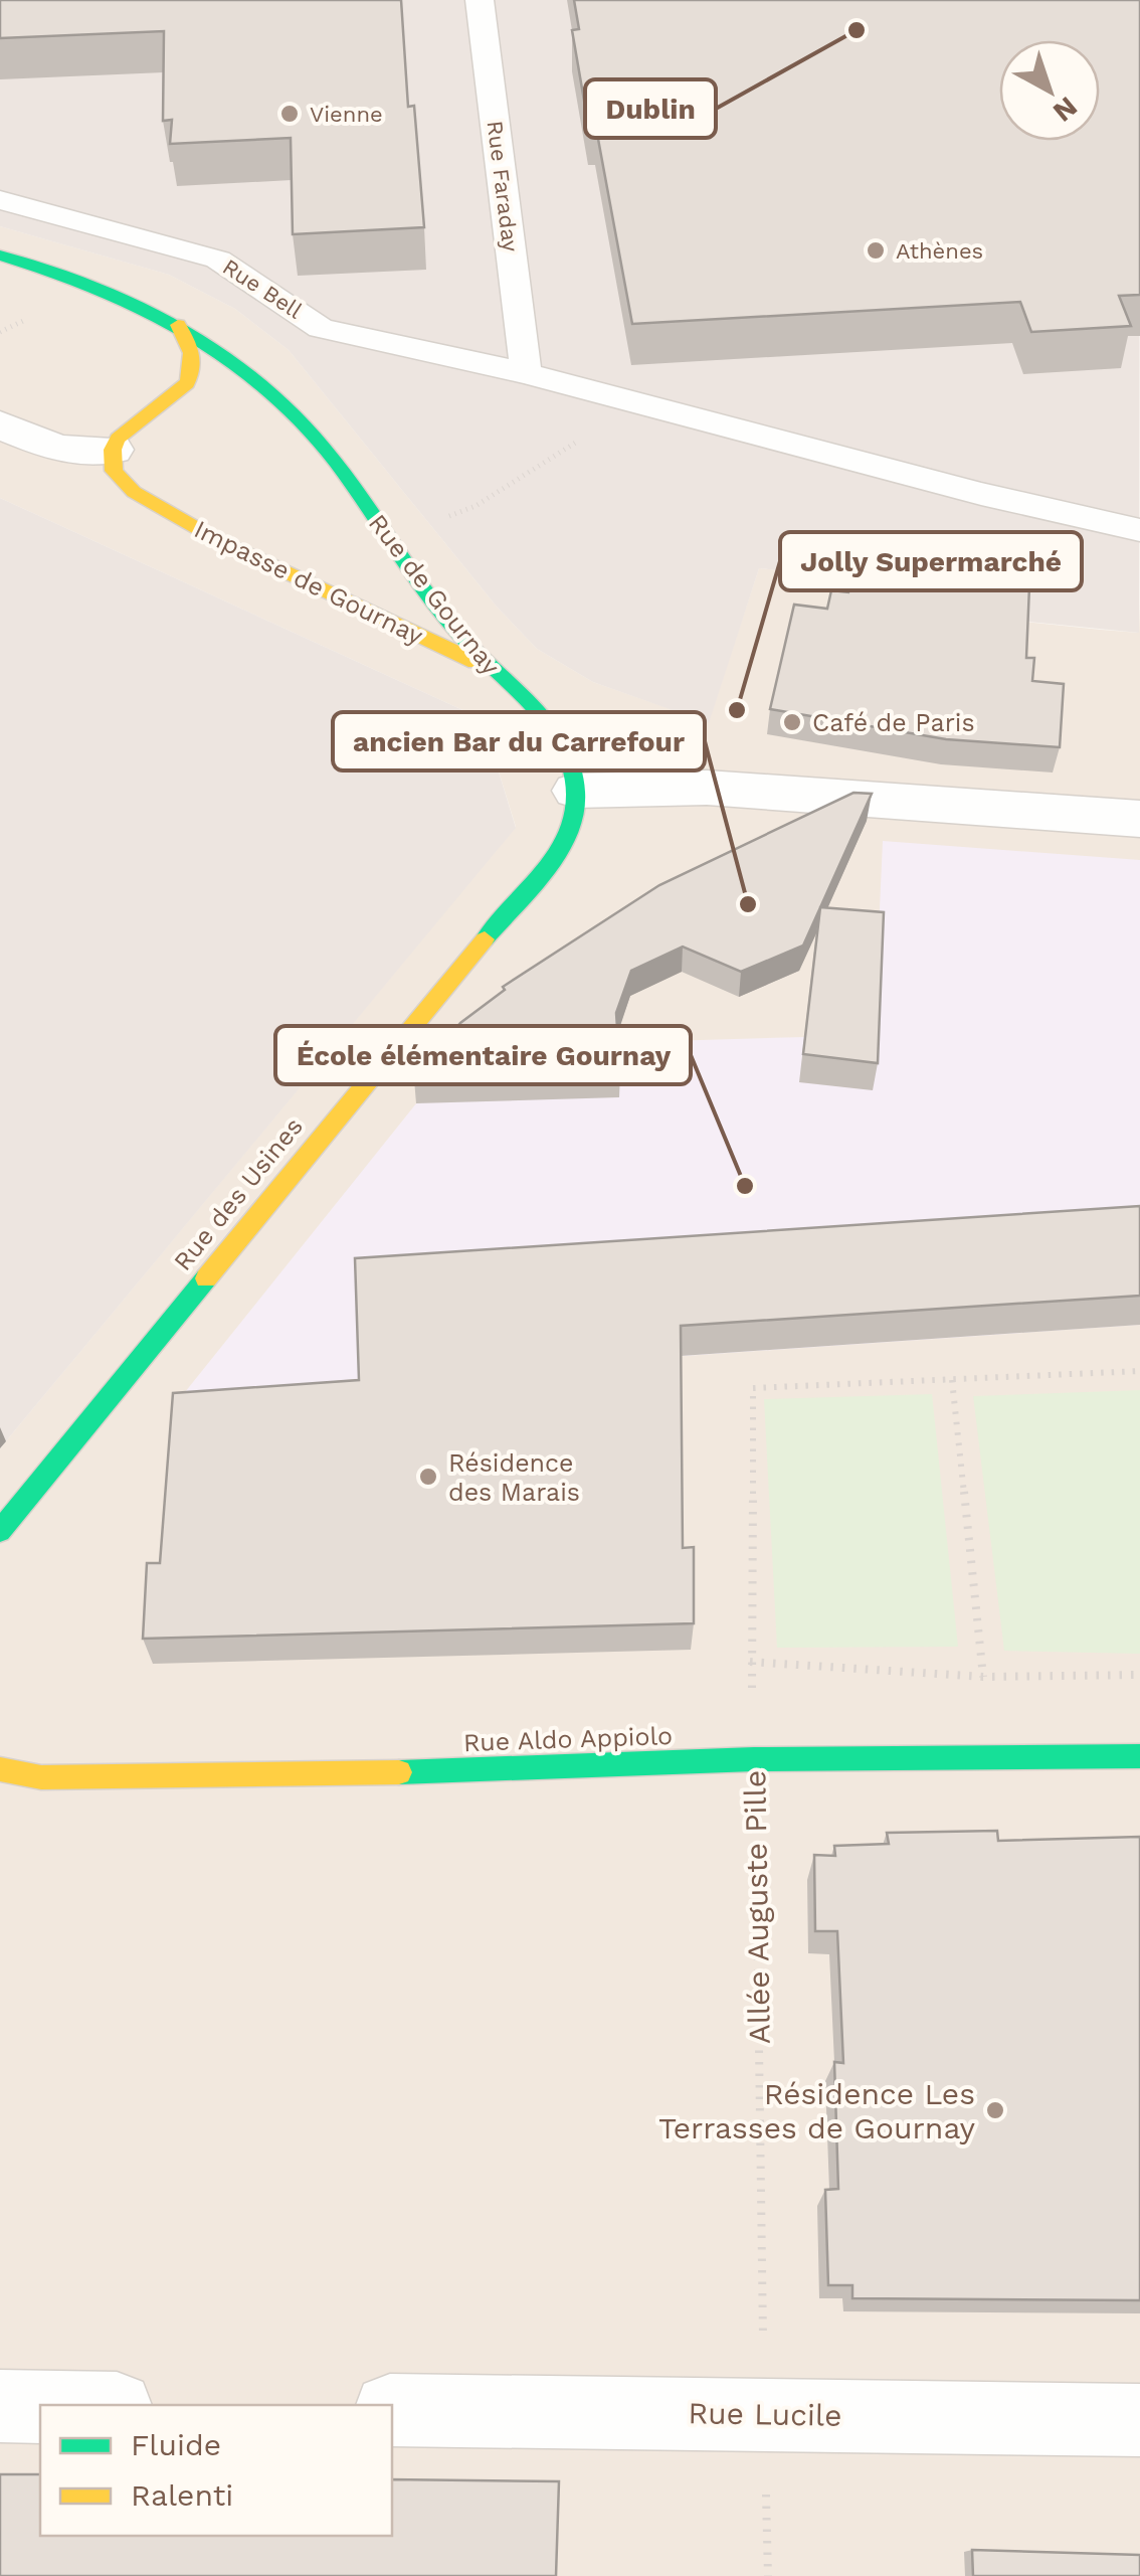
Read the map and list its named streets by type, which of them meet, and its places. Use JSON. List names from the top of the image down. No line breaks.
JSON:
{"streets":{"street":["Impasse de Gournay","Rue de Gournay","Rue des Usines","Rue Aldo Appiolo","Rue Lucile"],"lane":["Rue Faraday","Rue Bell"],"path":["Allée Auguste Pille"]},"crossings":[["Rue Faraday","Rue Bell"],["Impasse de Gournay","Rue de Gournay"],["Rue de Gournay","Rue des Usines"],["Rue Aldo Appiolo","Allée Auguste Pille"],["Allée Auguste Pille","Rue Lucile"]],"places":["Dublin","Vienne","Athènes","Jolly Supermarché","Café de Paris","ancien Bar du Carrefour","École élémentaire Gournay","Résidence des Marais","Résidence Les Terrasses de Gournay"],"legend":["Fluide","Ralenti"],"north":"bottom right"}
